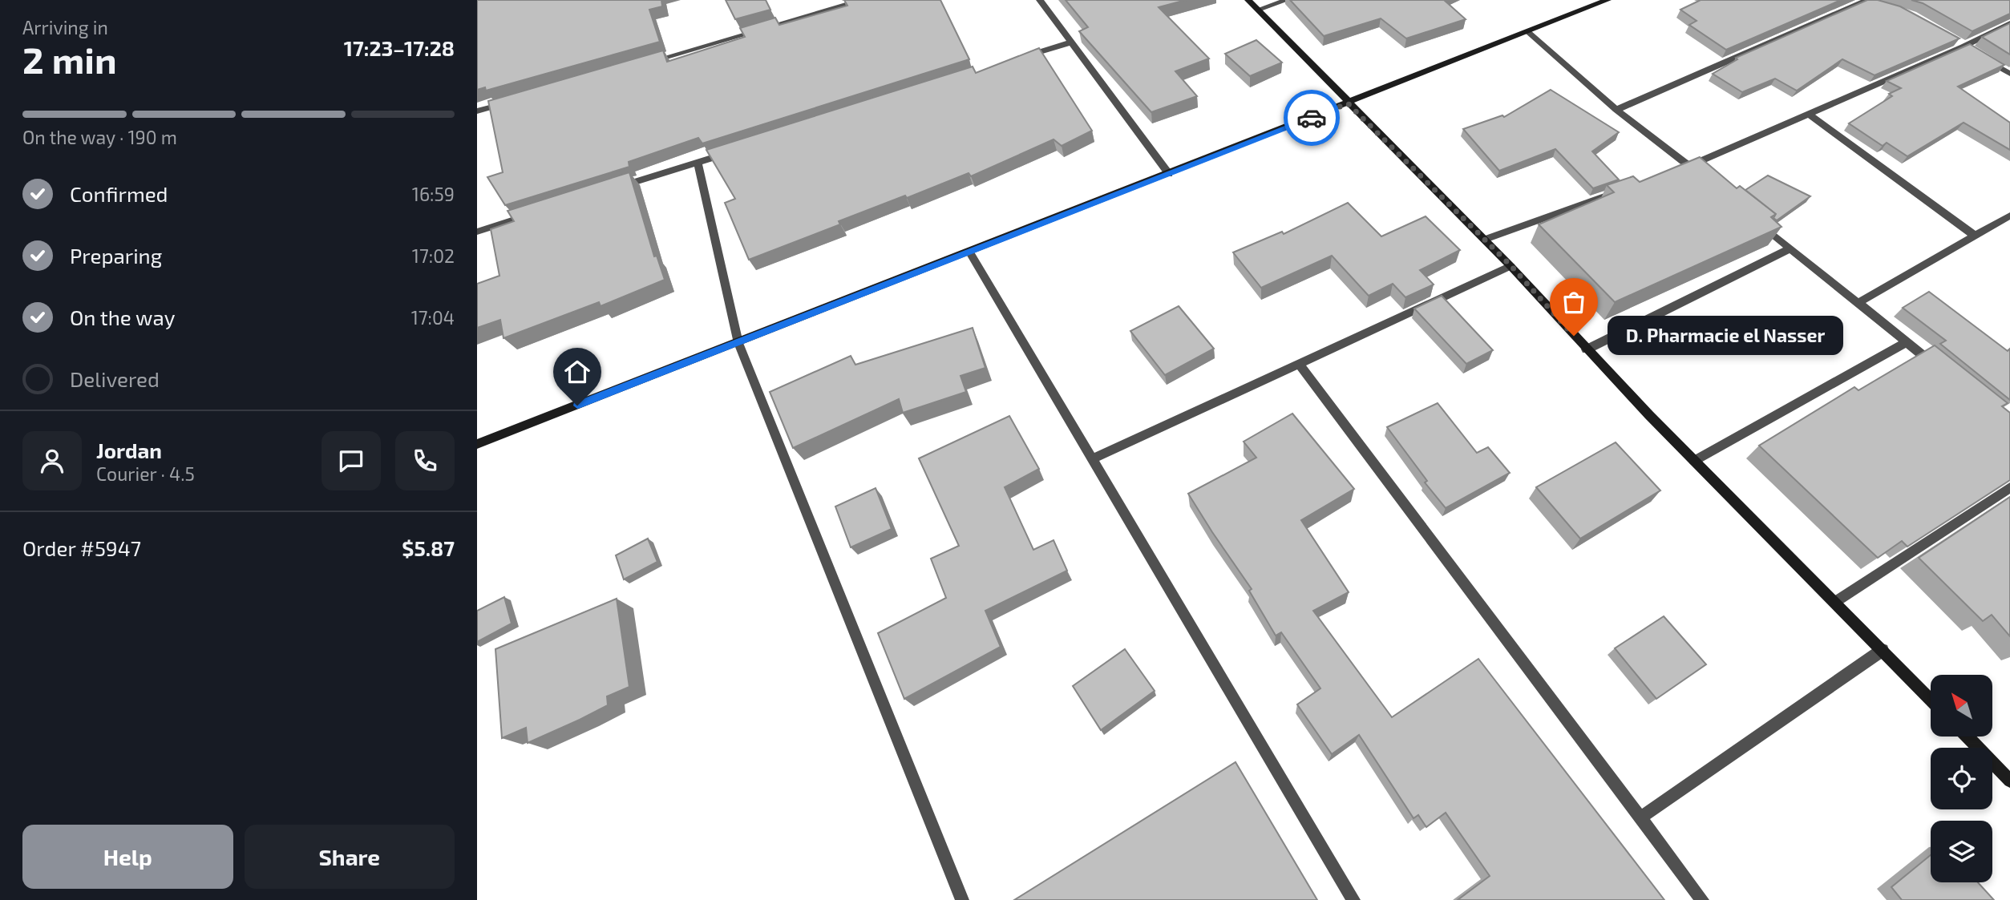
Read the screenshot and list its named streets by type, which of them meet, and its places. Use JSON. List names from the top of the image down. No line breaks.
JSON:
{"places":["D. Pharmacie el Nasser"],"north":"top left","page":{"heading":["2 min","Arriving in","17:23–17:28"],"panel":["Jordan","Courier · 4.5","Order #5947","$5.87"],"bar":"On the way · 190 m","list":[["Confirmed","16:59"],["Preparing","17:02"],["On the way","17:04"],"Delivered"],"bubble":"D. Pharmacie el Nasser","buttons":["Help","Share"]}}
